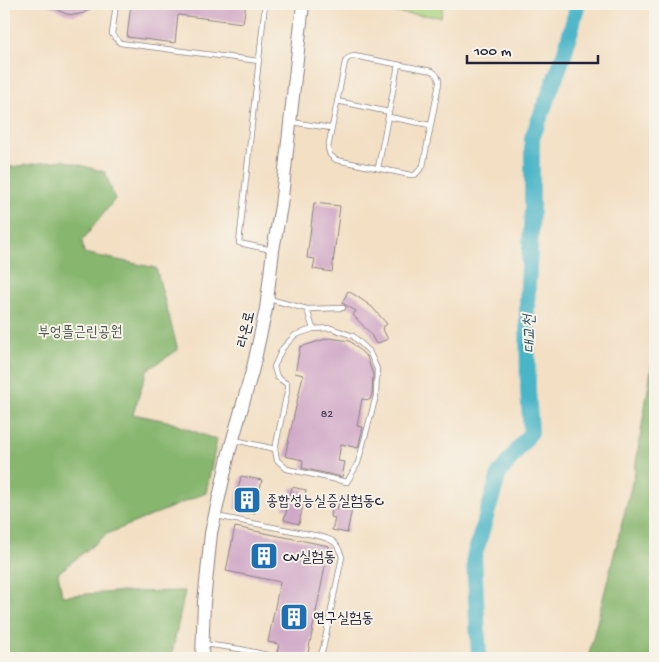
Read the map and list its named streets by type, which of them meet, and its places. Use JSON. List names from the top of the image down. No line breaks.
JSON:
{"streets":{"main road":["라온로"]},"water":["대교천"],"parks":["부엉뜰근린공원"],"places":{"building":["종합성능실증실험동C","CV실험동","연구실험동"]},"house_numbers":["82"],"scale_bar":"100 m"}
